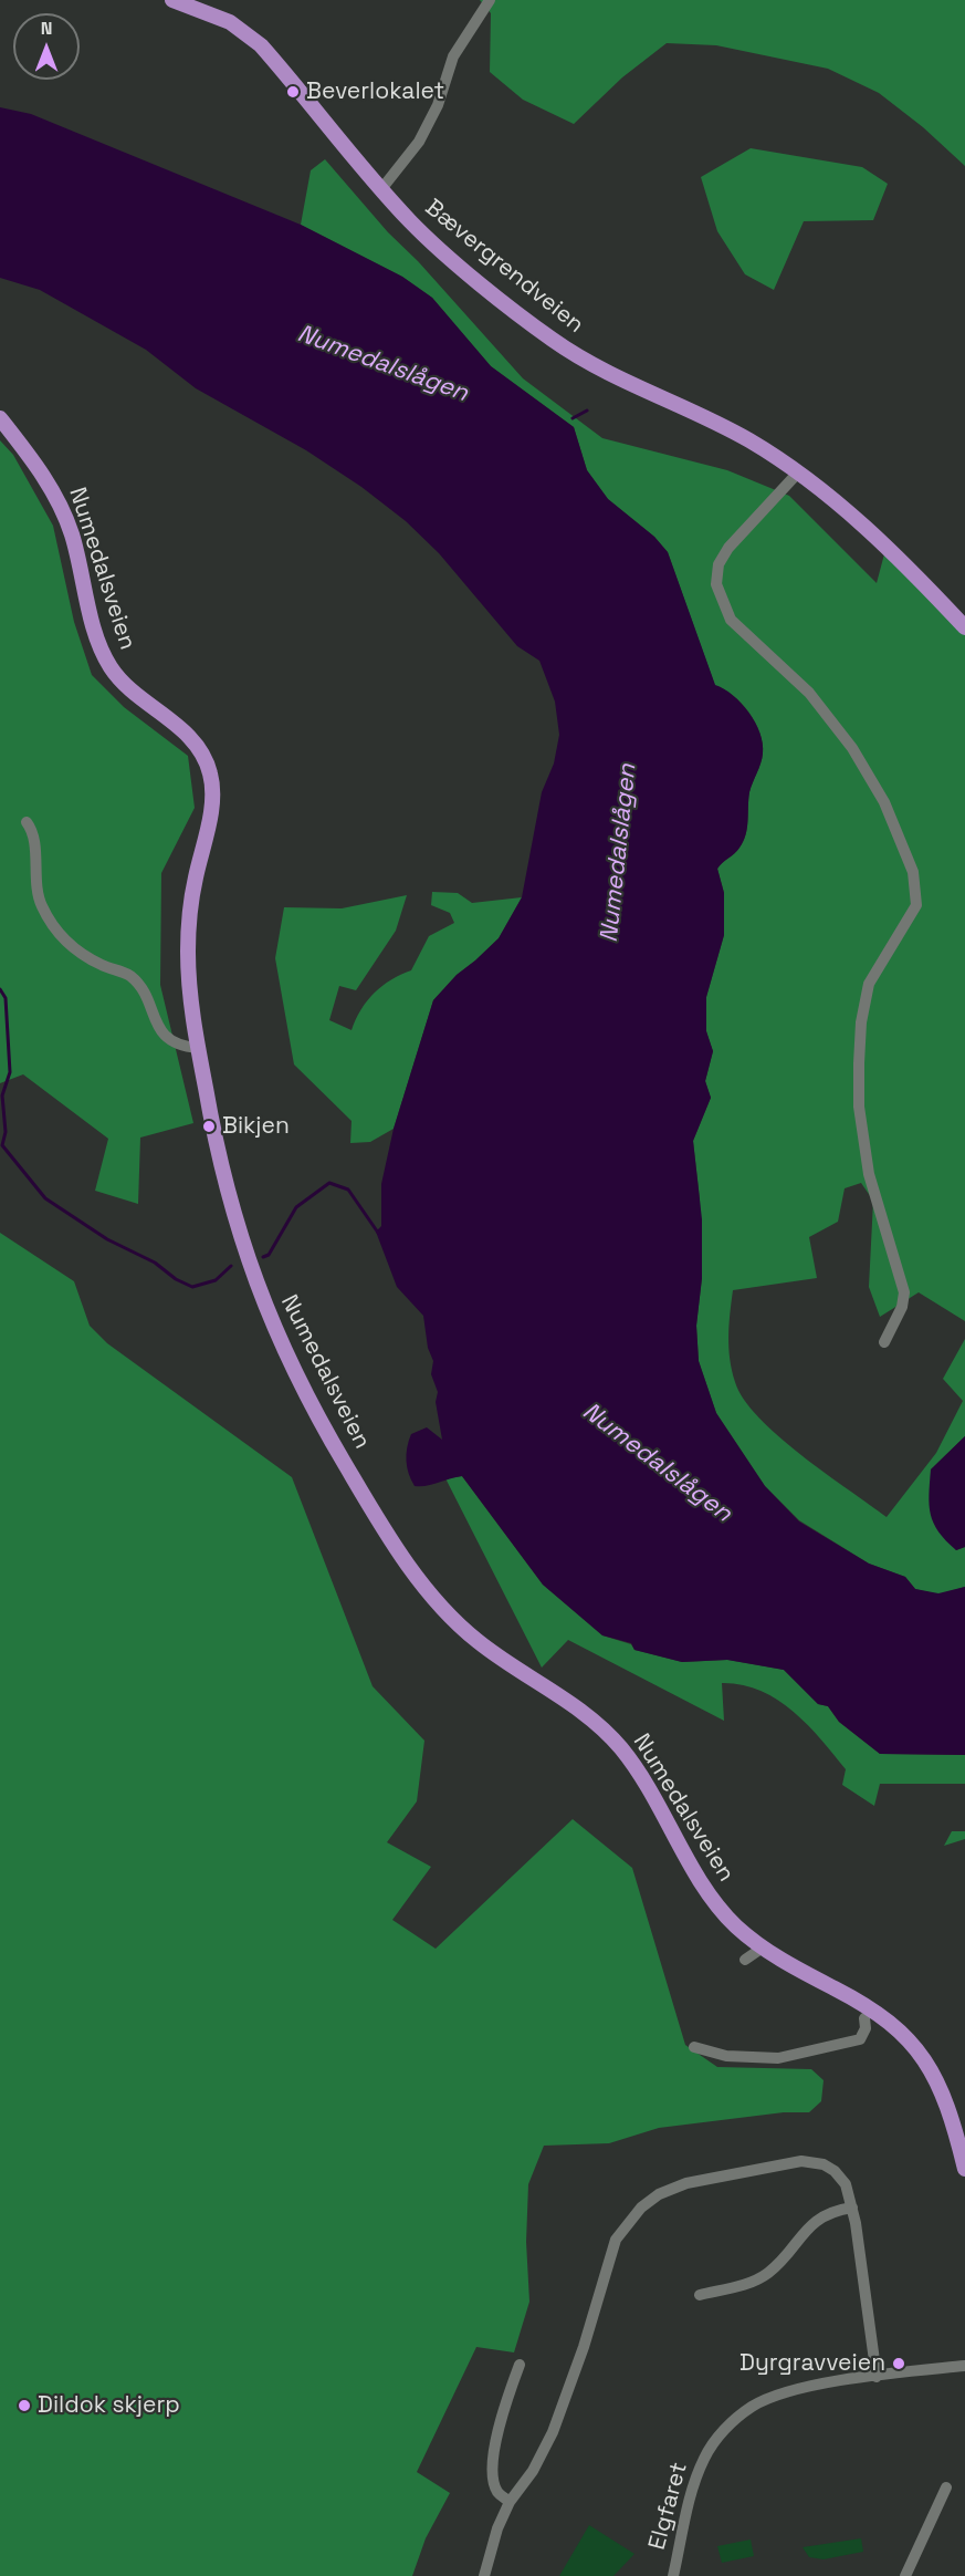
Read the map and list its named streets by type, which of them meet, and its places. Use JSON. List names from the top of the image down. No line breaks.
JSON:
{"streets":{"main road":["Bævergrendveien","Numedalsveien"],"street":["Elgfaret"]},"water":["Numedalslågen"],"places":["Beverlokalet","Bikjen","Dyrgravveien","Dildok skjerp"],"north":"top"}
